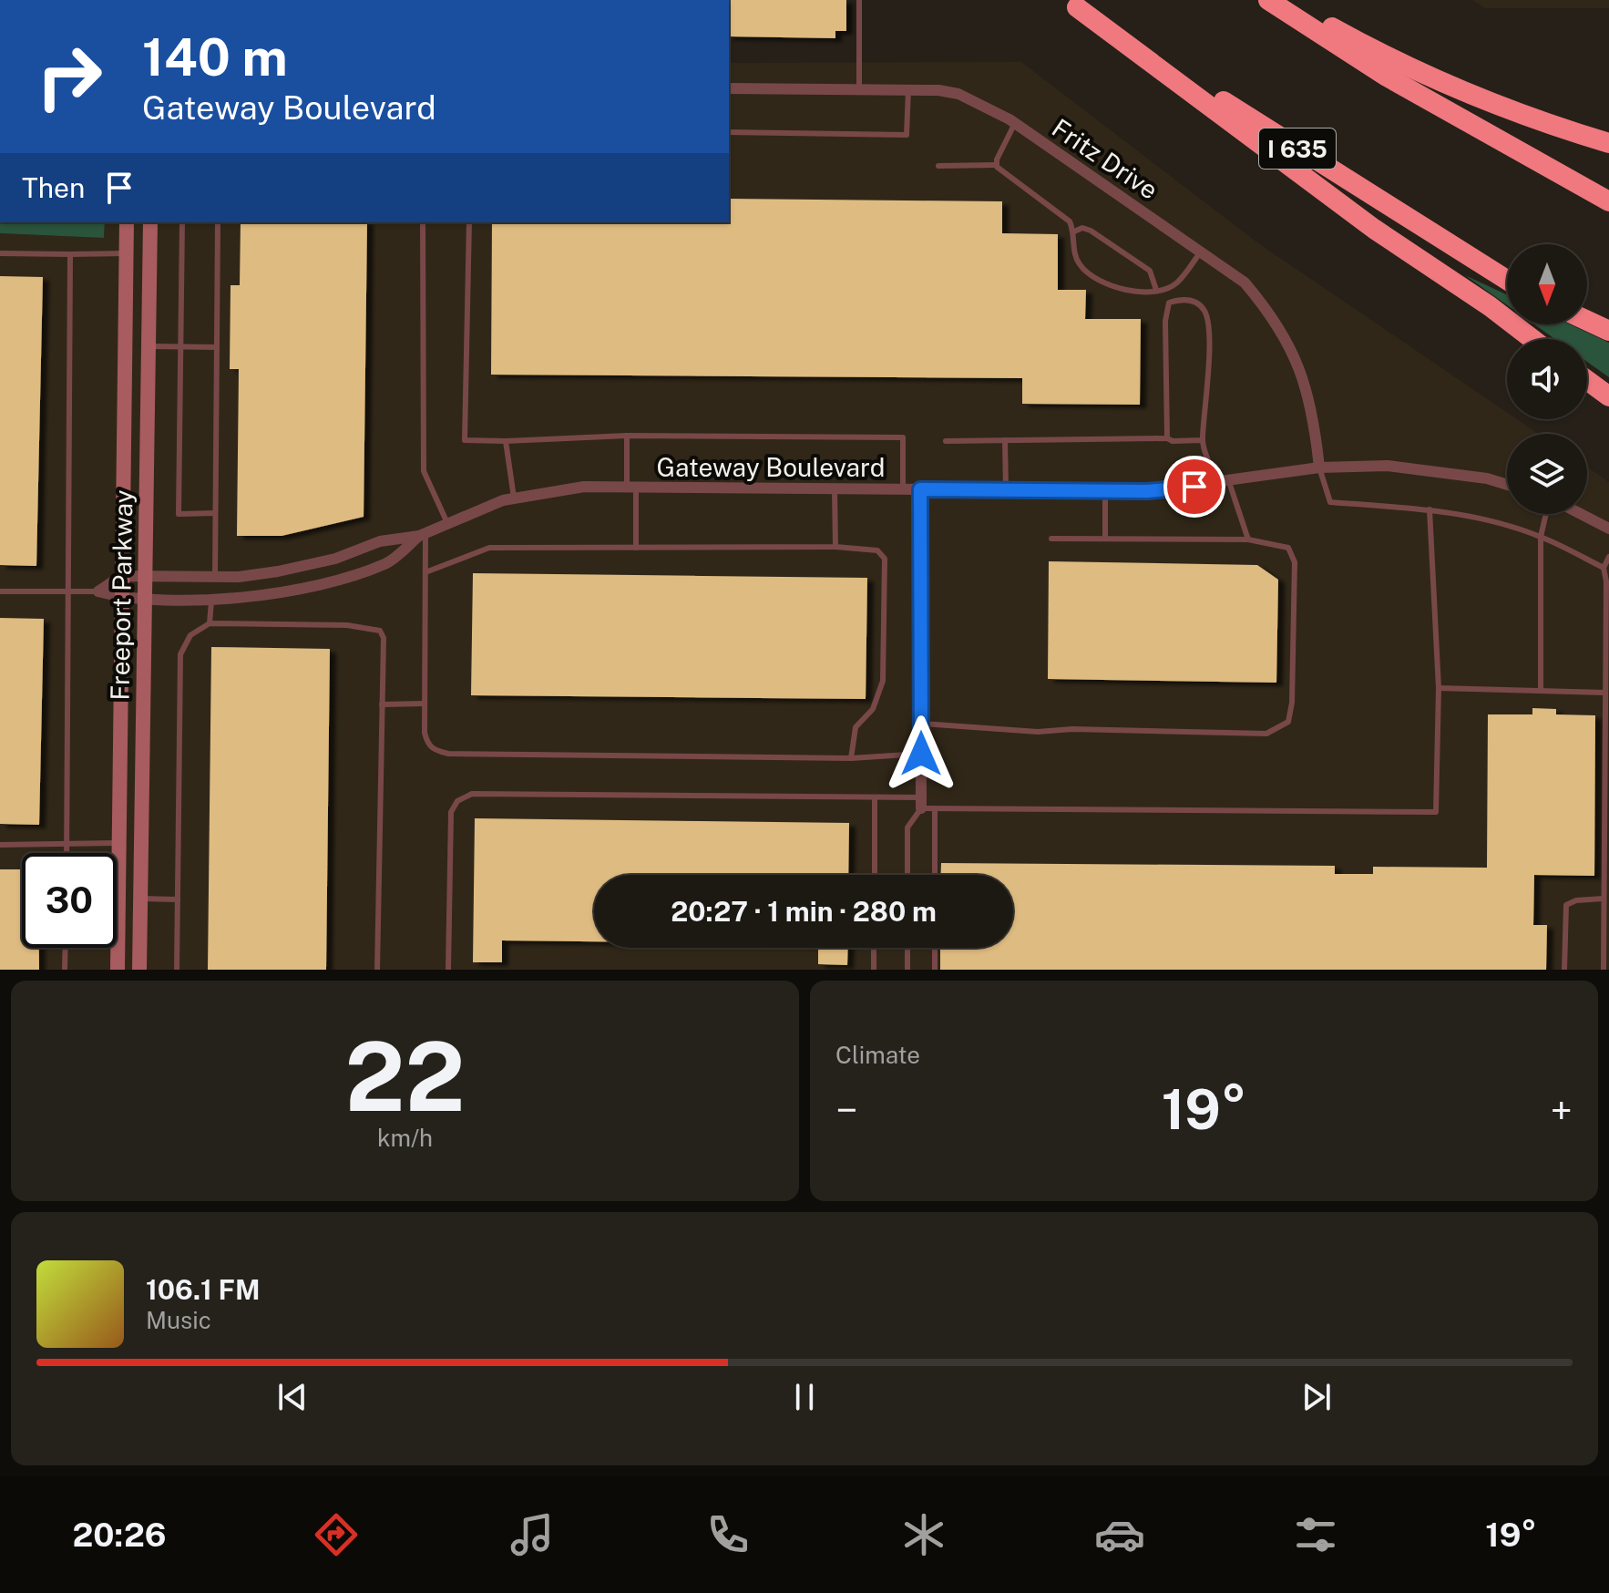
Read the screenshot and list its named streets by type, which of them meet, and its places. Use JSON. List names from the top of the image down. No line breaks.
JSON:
{"streets":{"highway":["I 635"],"main road":["Freeport Parkway"],"street":["Fritz Drive","Gateway Boulevard"]},"crossings":[["Fritz Drive","Gateway Boulevard"],["Gateway Boulevard","Freeport Parkway"]],"north":"bottom","page":{"turn":["140 m","Gateway Boulevard"],"then":"Then","limit":"30","trip":"20:27 · 1 min · 280 m","tile":[["22","km/h"],"Climate"],"heat":["−","19°","+"],"song":["106.1 FM","Music"],"tabs":["20:26","19°"]}}
